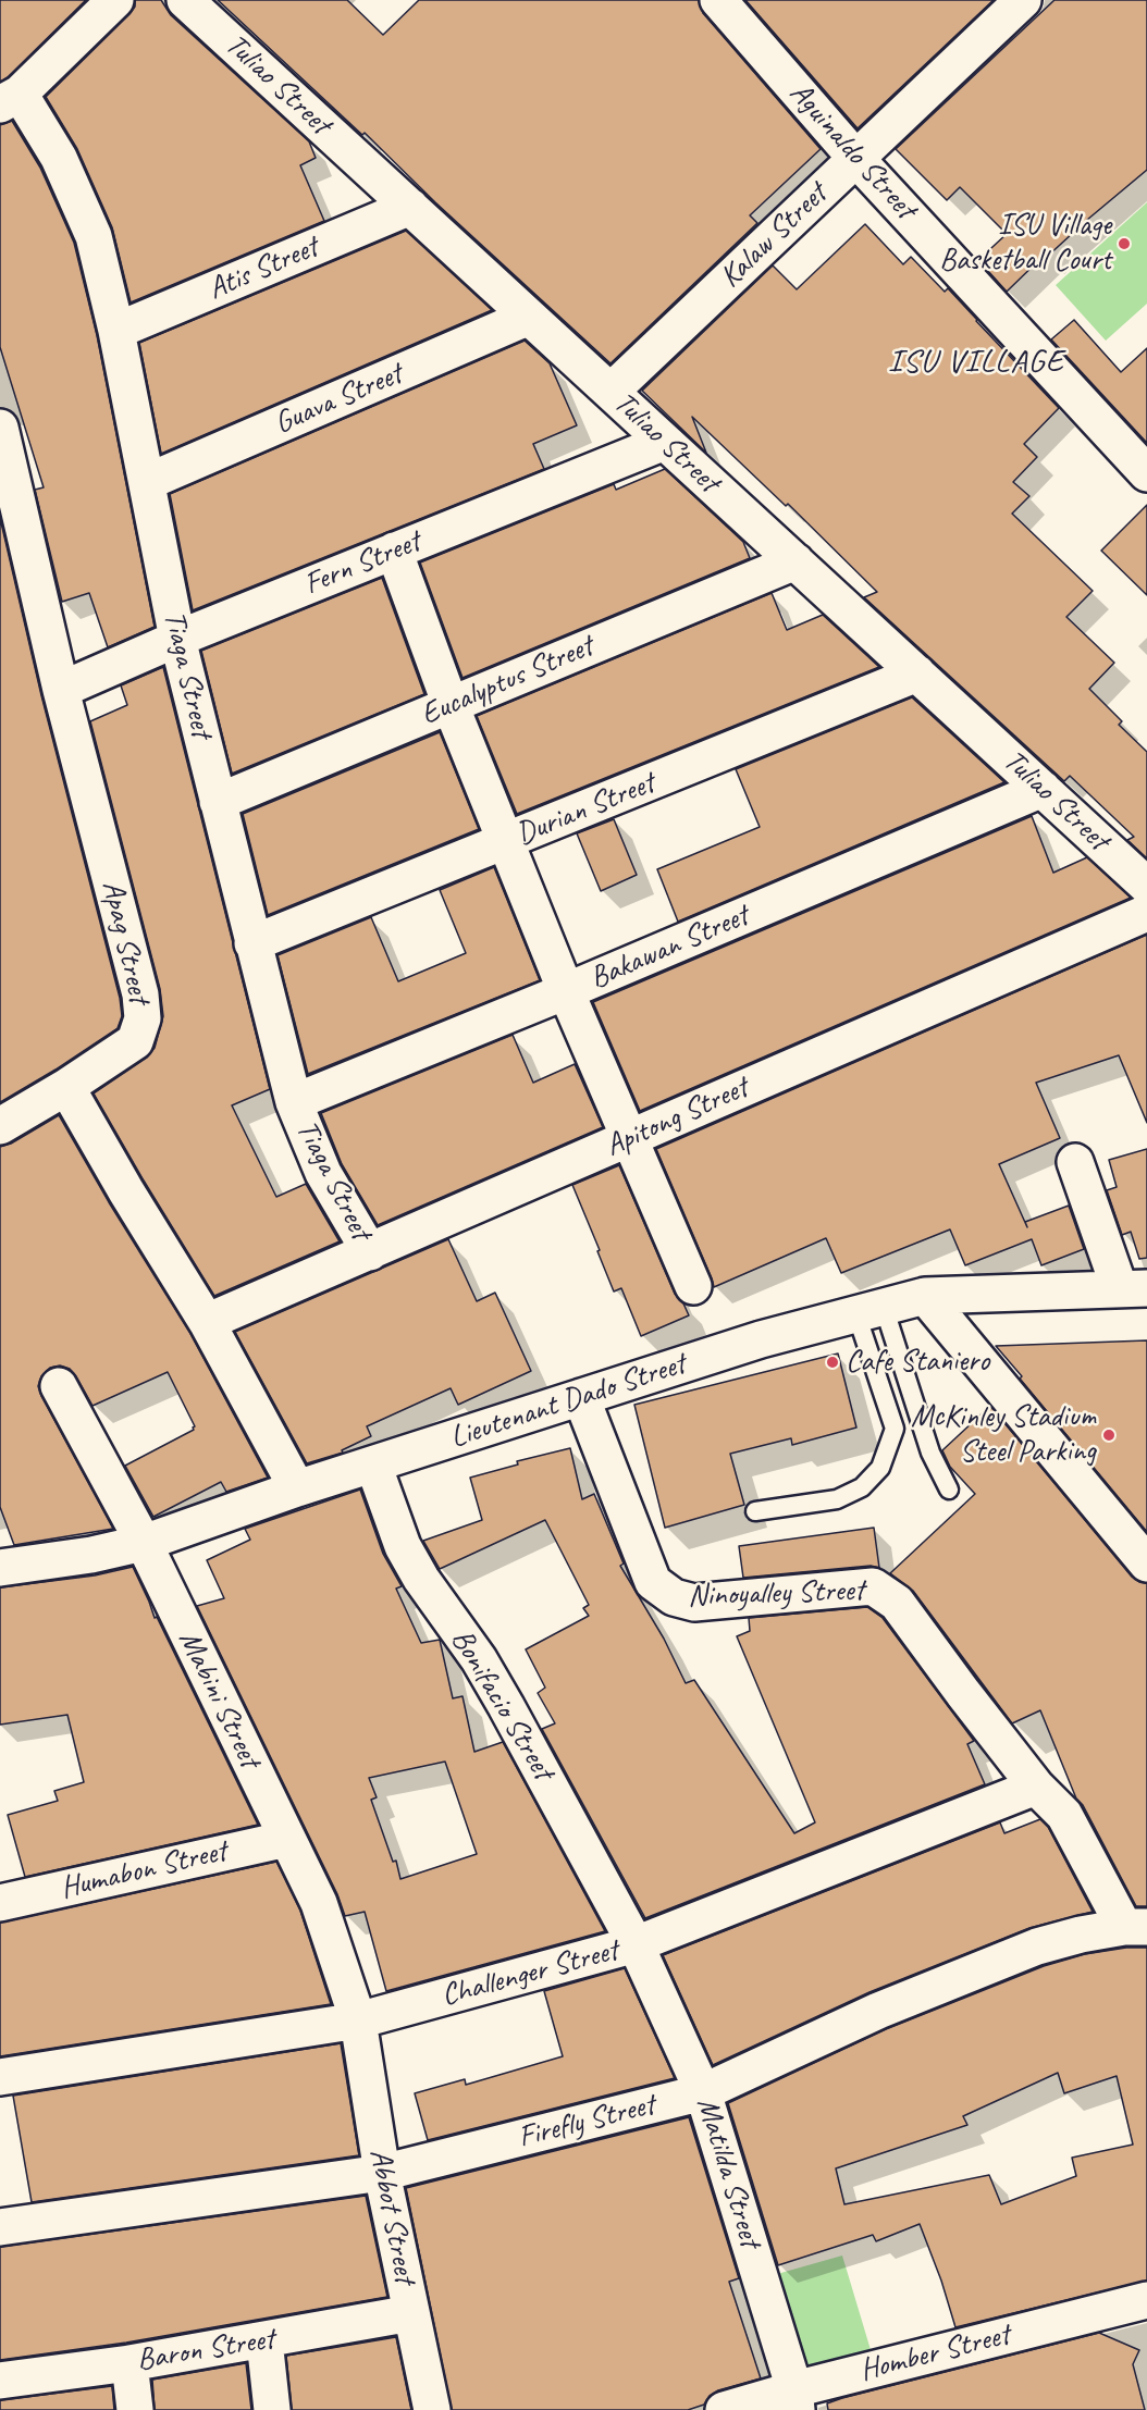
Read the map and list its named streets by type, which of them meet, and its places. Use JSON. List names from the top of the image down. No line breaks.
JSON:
{"streets":{"street":["Tuliao Street","Aguinaldo Street","Kalaw Street","Atis Street","Guava Street","Fern Street","Tiaga Street","Eucalyptus Street","Durian Street","Apag Street","Bakawan Street","Apitong Street","Lieutenant Dado Street","Ninoyalley Street","Mabini Street","Bonifacio Street","Humabon Street","Challenger Street","Firefly Street","Matilda Street","Abbot Street","Baron Street","Homber Street"]},"crossings":[["Tuliao Street","Kalaw Street"],["Tuliao Street","Atis Street"],["Tuliao Street","Guava Street"],["Tuliao Street","Fern Street"],["Tuliao Street","Eucalyptus Street"],["Tuliao Street","Durian Street"],["Tuliao Street","Bakawan Street"],["Aguinaldo Street","Kalaw Street"],["Atis Street","Tiaga Street"],["Guava Street","Tiaga Street"],["Fern Street","Tiaga Street"],["Fern Street","Apag Street"],["Tiaga Street","Eucalyptus Street"],["Tiaga Street","Durian Street"],["Tiaga Street","Bakawan Street"],["Tiaga Street","Apitong Street"],["Lieutenant Dado Street","Ninoyalley Street"],["Lieutenant Dado Street","Mabini Street"],["Lieutenant Dado Street","Bonifacio Street"],["Ninoyalley Street","Challenger Street"],["Ninoyalley Street","Firefly Street"],["Mabini Street","Humabon Street"],["Mabini Street","Challenger Street"],["Mabini Street","Abbot Street"],["Bonifacio Street","Challenger Street"],["Bonifacio Street","Matilda Street"],["Challenger Street","Matilda Street"],["Challenger Street","Abbot Street"],["Firefly Street","Matilda Street"],["Firefly Street","Abbot Street"],["Matilda Street","Homber Street"],["Abbot Street","Baron Street"]],"districts":["ISU VILLAGE"],"places":["ISU Village Basketball Court","Cafe Staniero","McKinley Stadium Steel Parking"]}
